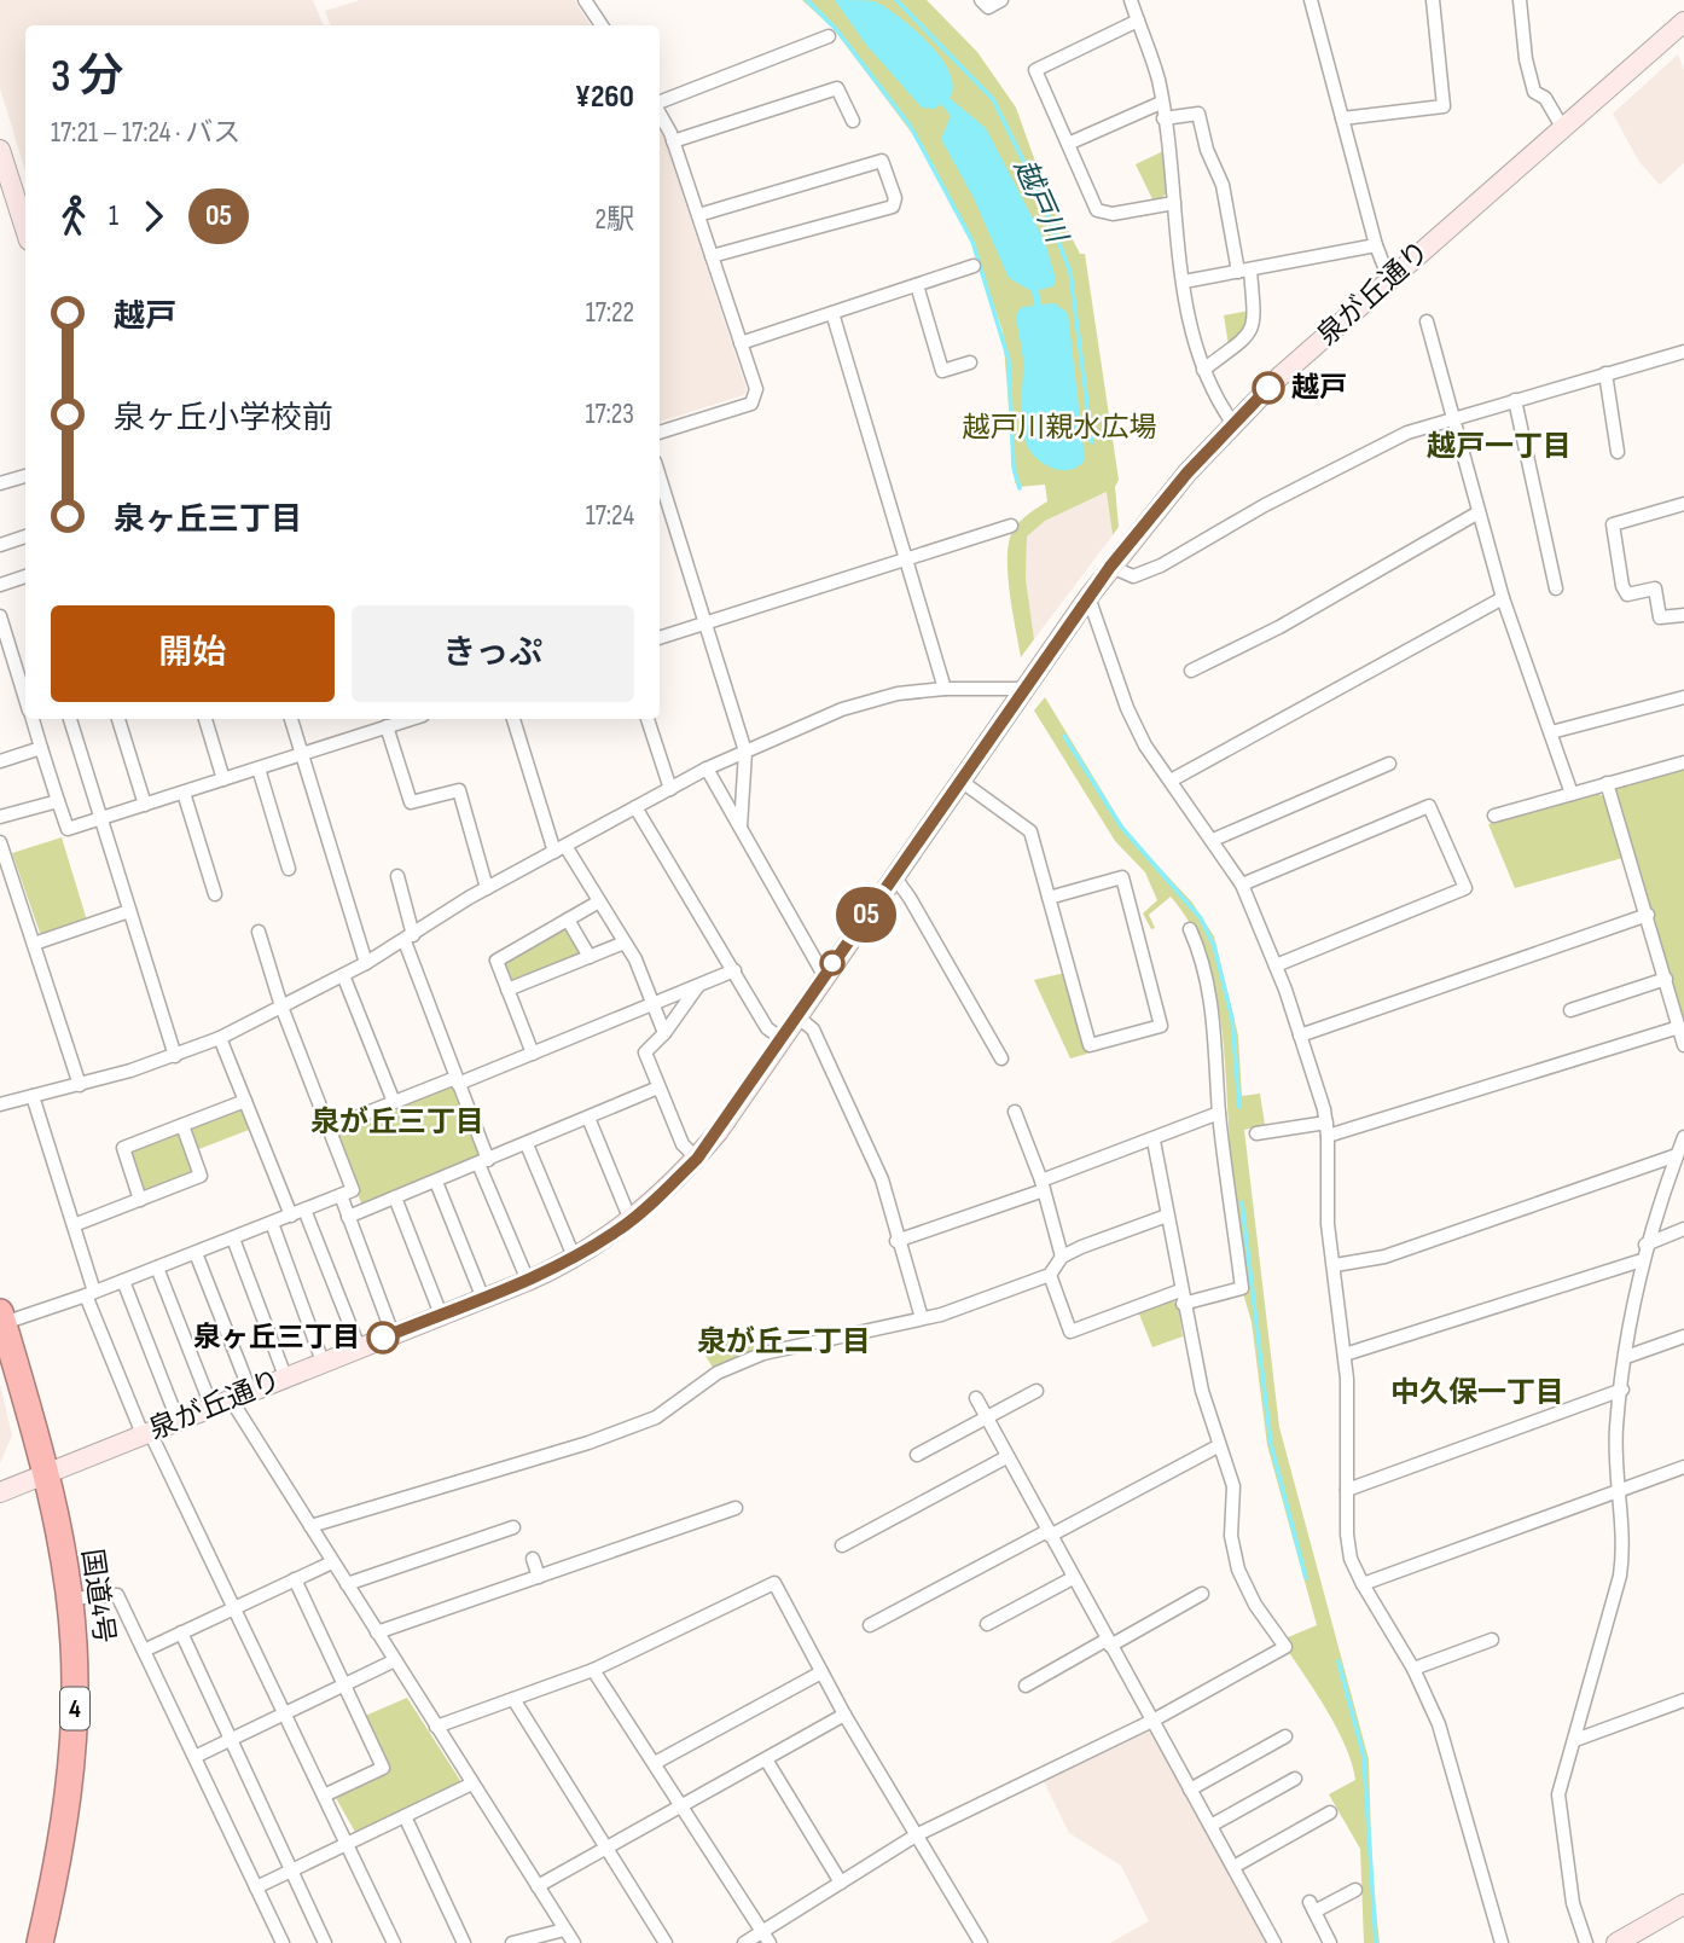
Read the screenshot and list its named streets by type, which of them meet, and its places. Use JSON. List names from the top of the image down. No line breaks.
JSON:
{"streets":{"highway":["国道4号","4"],"street":["泉が丘通り"]},"crossings":[["泉が丘通り","国道4号"]],"districts":["越戸一丁目","泉が丘三丁目","泉が丘二丁目","中久保一丁目"],"water":["越戸川"],"parks":["越戸川親水広場"],"places":["越戸","泉ヶ丘三丁目"],"lines":["bus line 05"],"page":{"on_map":"05","heading":["3 分","17:21 – 17:24 · バス","¥260"],"legs":["1","05","2駅"],"list":[{"name":"越戸","value":"17:22"},{"name":"泉ヶ丘小学校前","value":"17:23"},{"name":"泉ヶ丘三丁目","value":"17:24"}],"buttons":["開始","きっぷ"]}}
